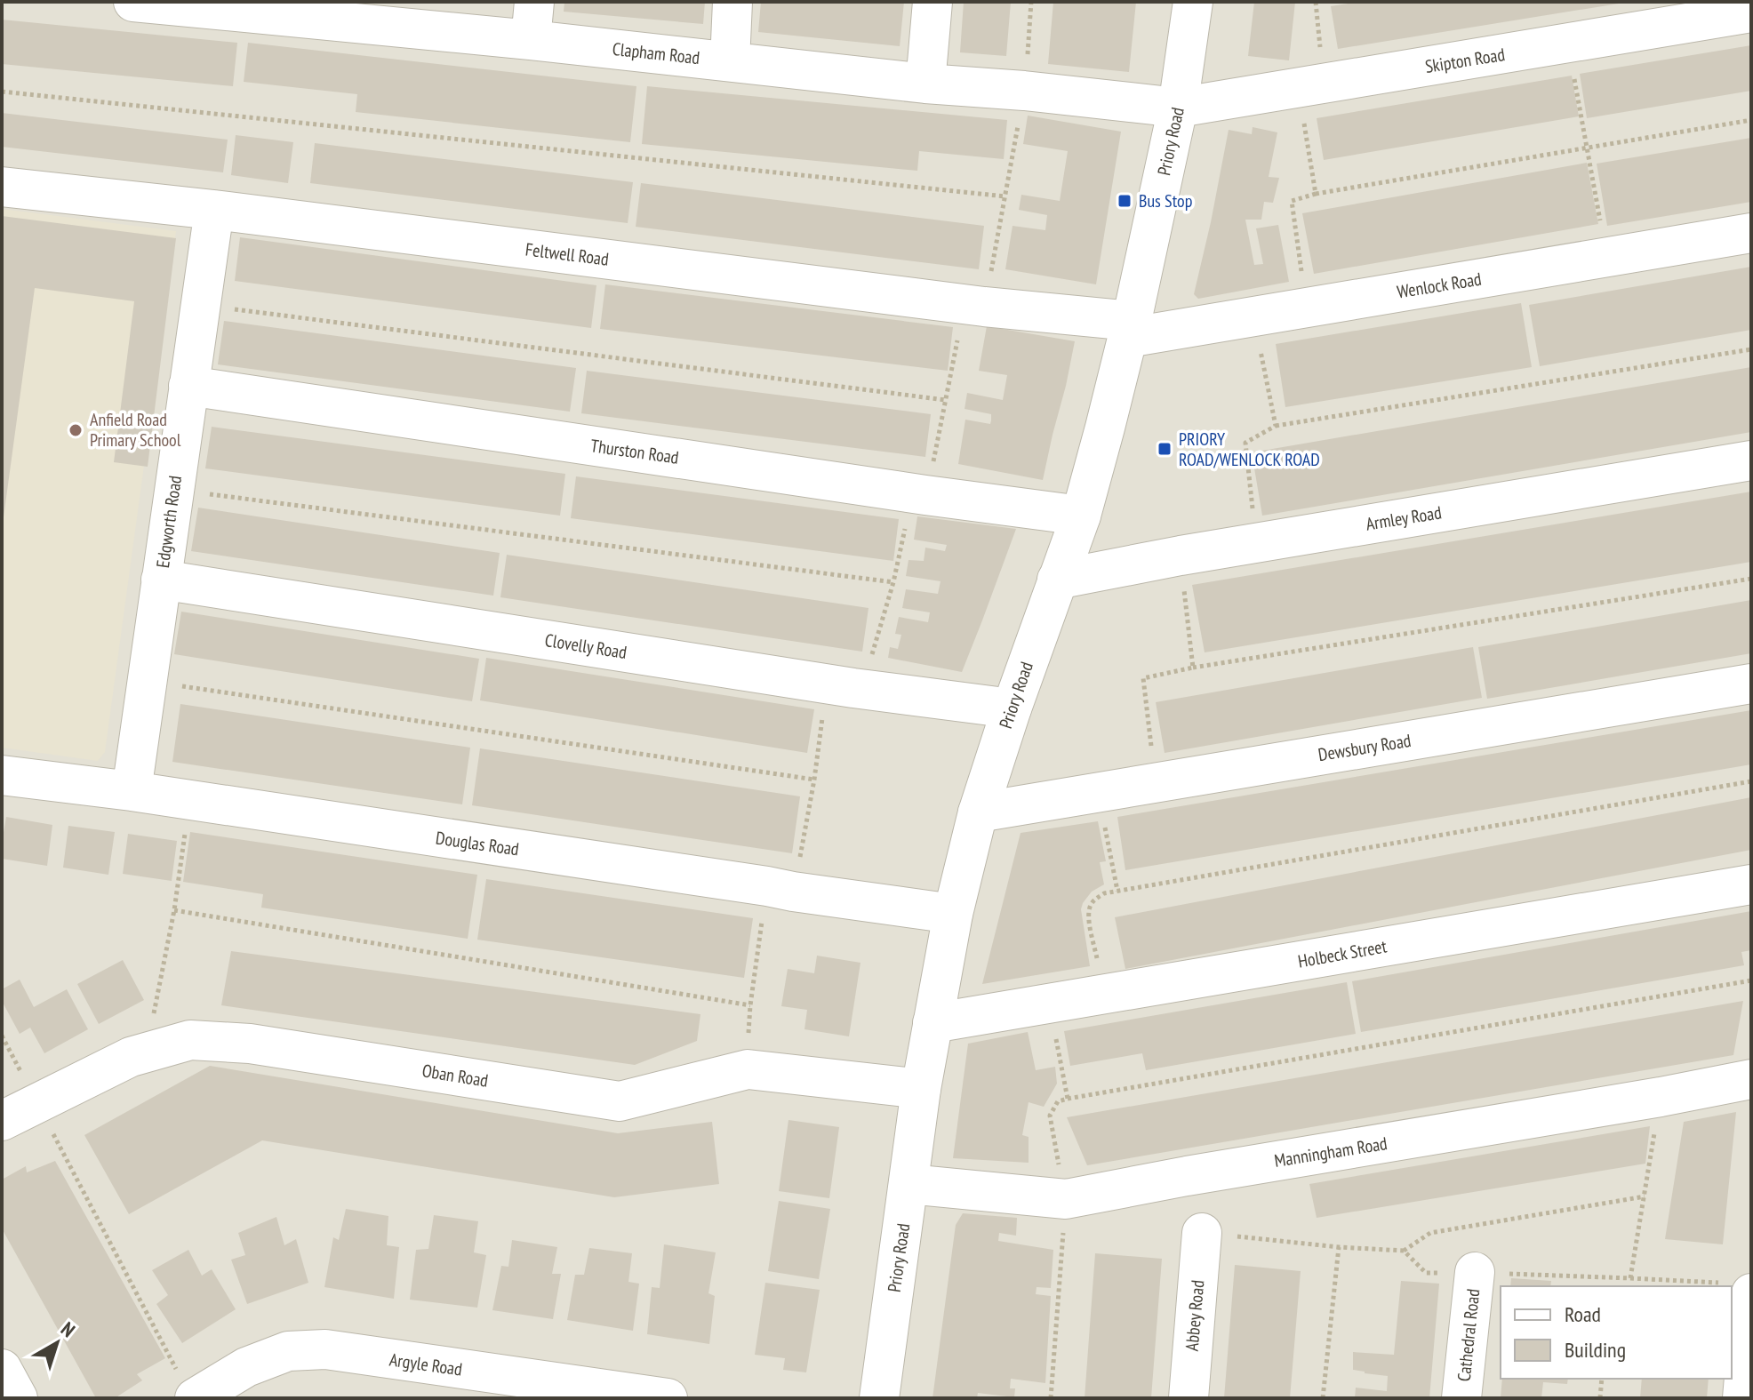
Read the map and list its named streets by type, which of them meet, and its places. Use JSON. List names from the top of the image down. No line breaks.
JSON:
{"streets":{"street":["Clapham Road","Skipton Road","Priory Road","Feltwell Road","Wenlock Road","Thurston Road","Armley Road","Edgworth Road","Clovelly Road","Dewsbury Road","Douglas Road","Holbeck Street","Oban Road","Manningham Road","Abbey Road","Cathedral Road","Argyle Road"]},"crossings":[["Clapham Road","Skipton Road"],["Clapham Road","Priory Road"],["Skipton Road","Priory Road"],["Priory Road","Feltwell Road"],["Priory Road","Wenlock Road"],["Priory Road","Thurston Road"],["Priory Road","Armley Road"],["Priory Road","Clovelly Road"],["Priory Road","Dewsbury Road"],["Priory Road","Douglas Road"],["Priory Road","Holbeck Street"],["Priory Road","Oban Road"],["Priory Road","Manningham Road"],["Feltwell Road","Wenlock Road"],["Feltwell Road","Edgworth Road"],["Thurston Road","Edgworth Road"],["Edgworth Road","Clovelly Road"],["Edgworth Road","Douglas Road"]],"places":{"transit":["Bus Stop","PRIORY ROAD/WENLOCK ROAD"],"other":["Anfield Road Primary School"]},"legend":["Road","Building"],"north":"top right"}
